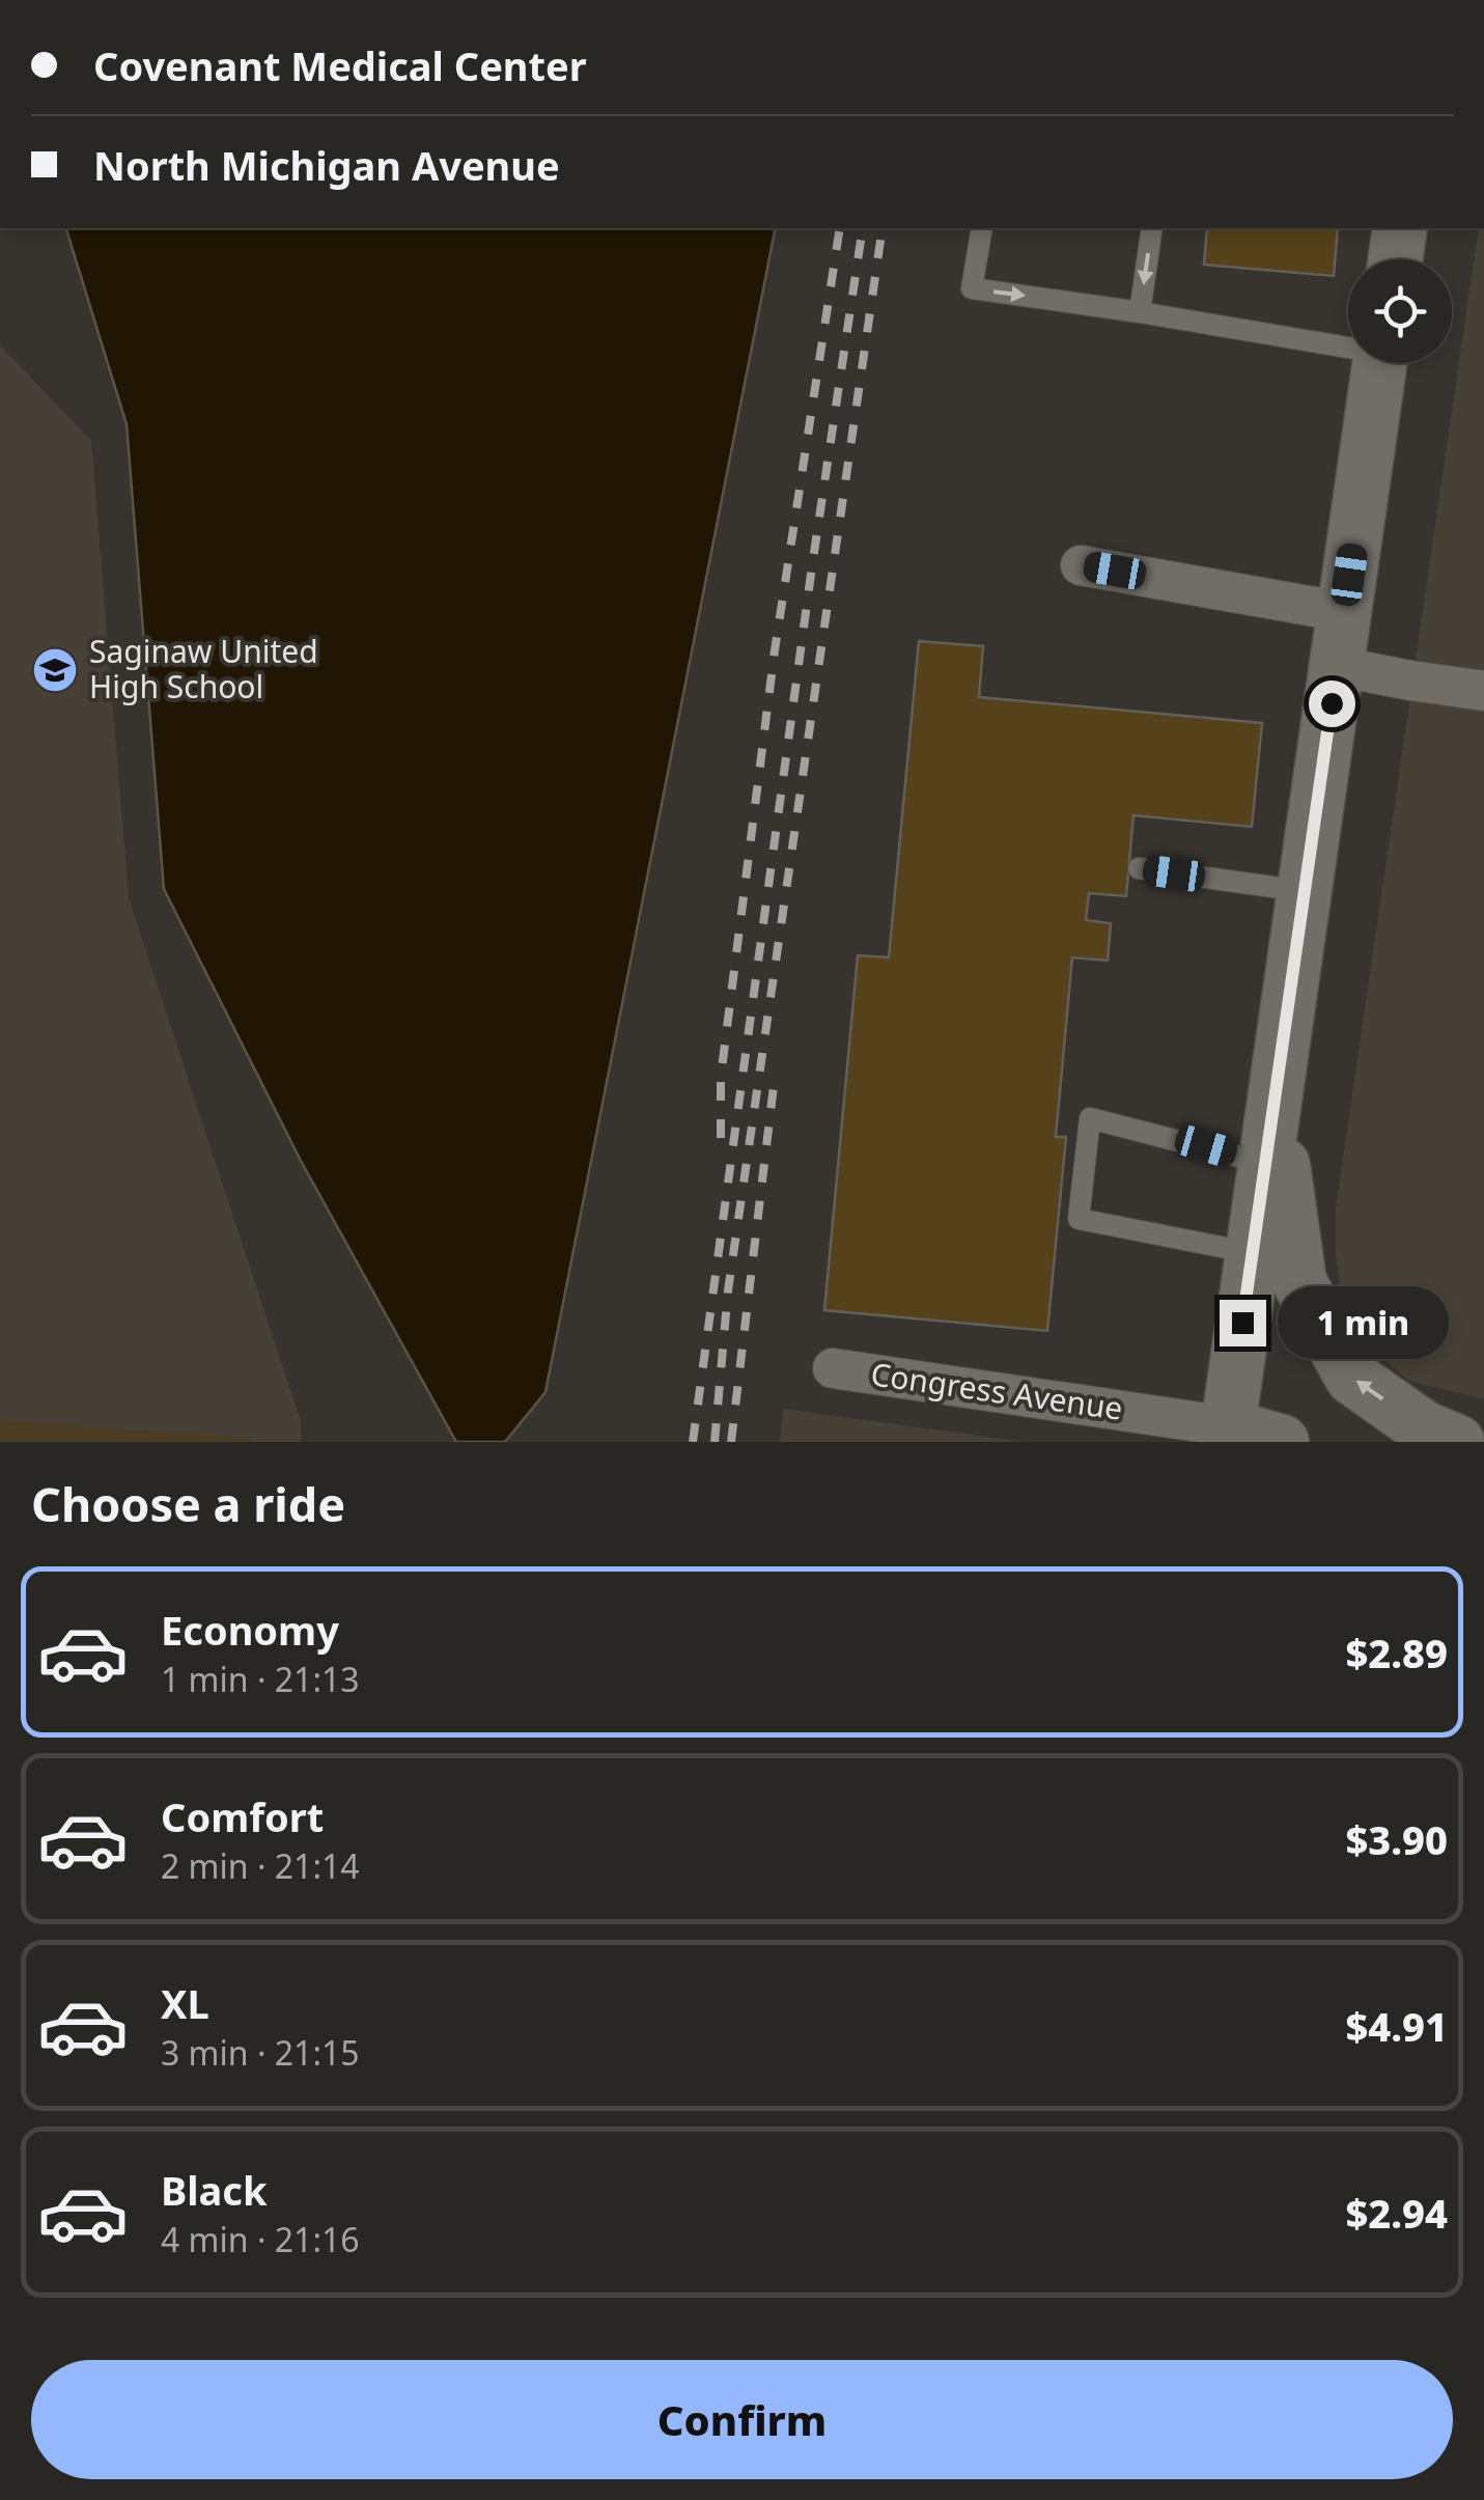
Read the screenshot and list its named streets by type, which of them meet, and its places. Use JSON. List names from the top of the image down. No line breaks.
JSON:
{"streets":{"main road":["Congress Avenue"]},"places":{"school or university":["Saginaw United High School"]},"page":{"banner":["Covenant Medical Center","North Michigan Avenue"],"bubble":"1 min","heading":"Choose a ride","list":[{"name":"Economy","note":"1 min · 21:13","value":"$2.89"},{"name":"Comfort","note":"2 min · 21:14","value":"$3.90"},{"name":"XL","note":"3 min · 21:15","value":"$4.91"},{"name":"Black","note":"4 min · 21:16","value":"$2.94"}],"buttons":"Confirm"}}
